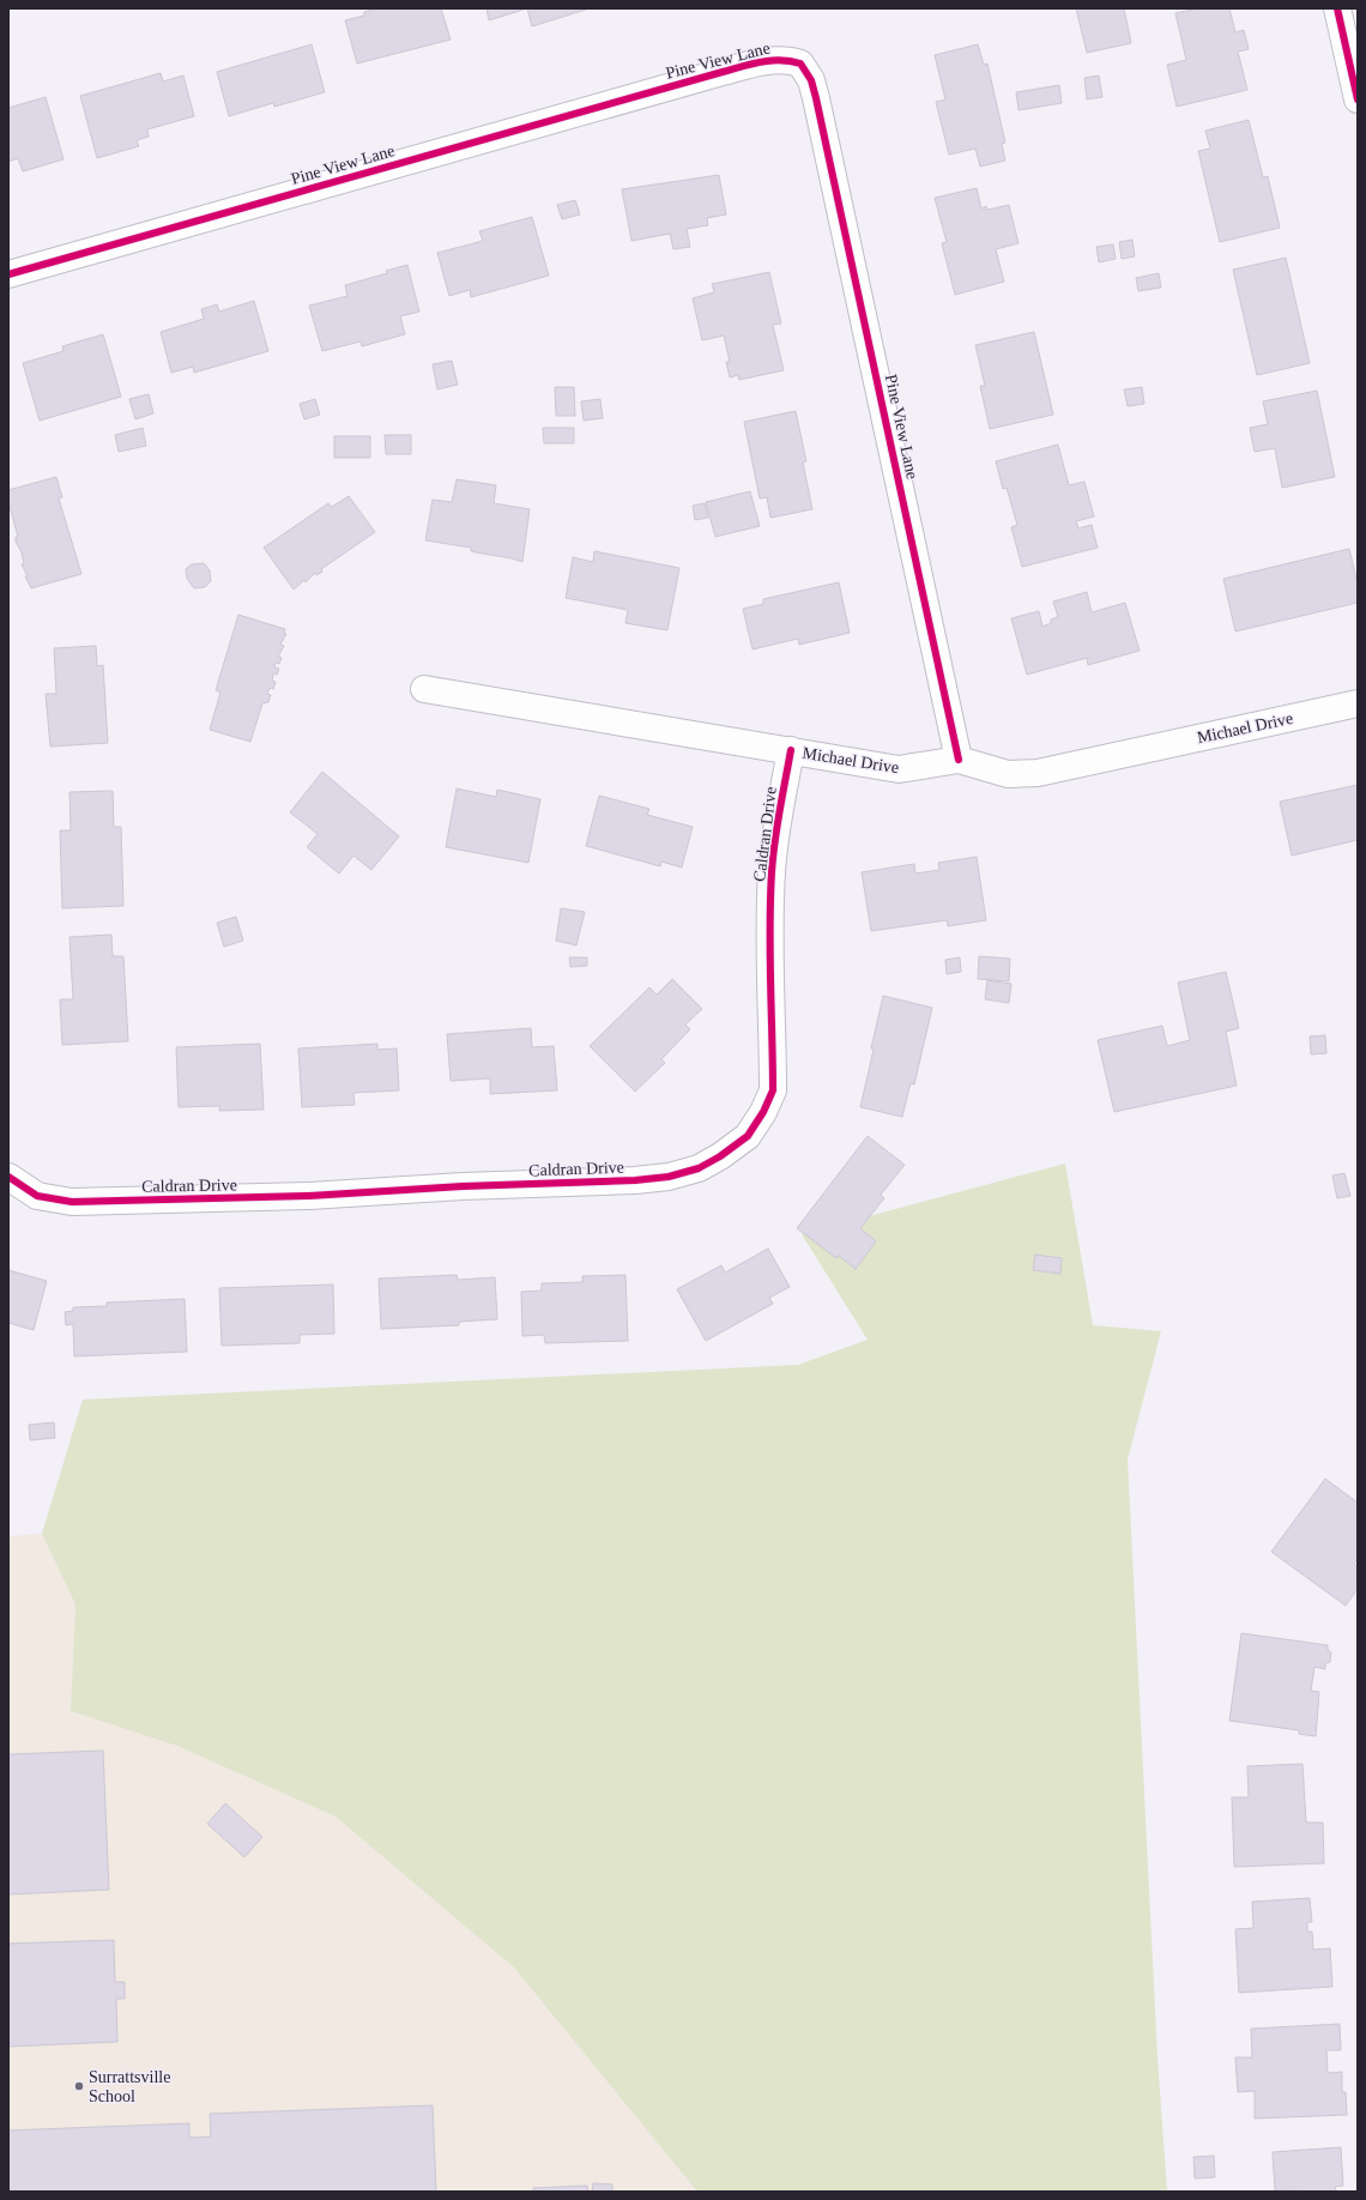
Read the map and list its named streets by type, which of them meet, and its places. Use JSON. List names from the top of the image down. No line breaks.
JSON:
{"streets":{"street":["Pine View Lane","Michael Drive","Caldran Drive"]},"crossings":[["Pine View Lane","Michael Drive"],["Michael Drive","Caldran Drive"]],"places":["Surrattsville School"]}
